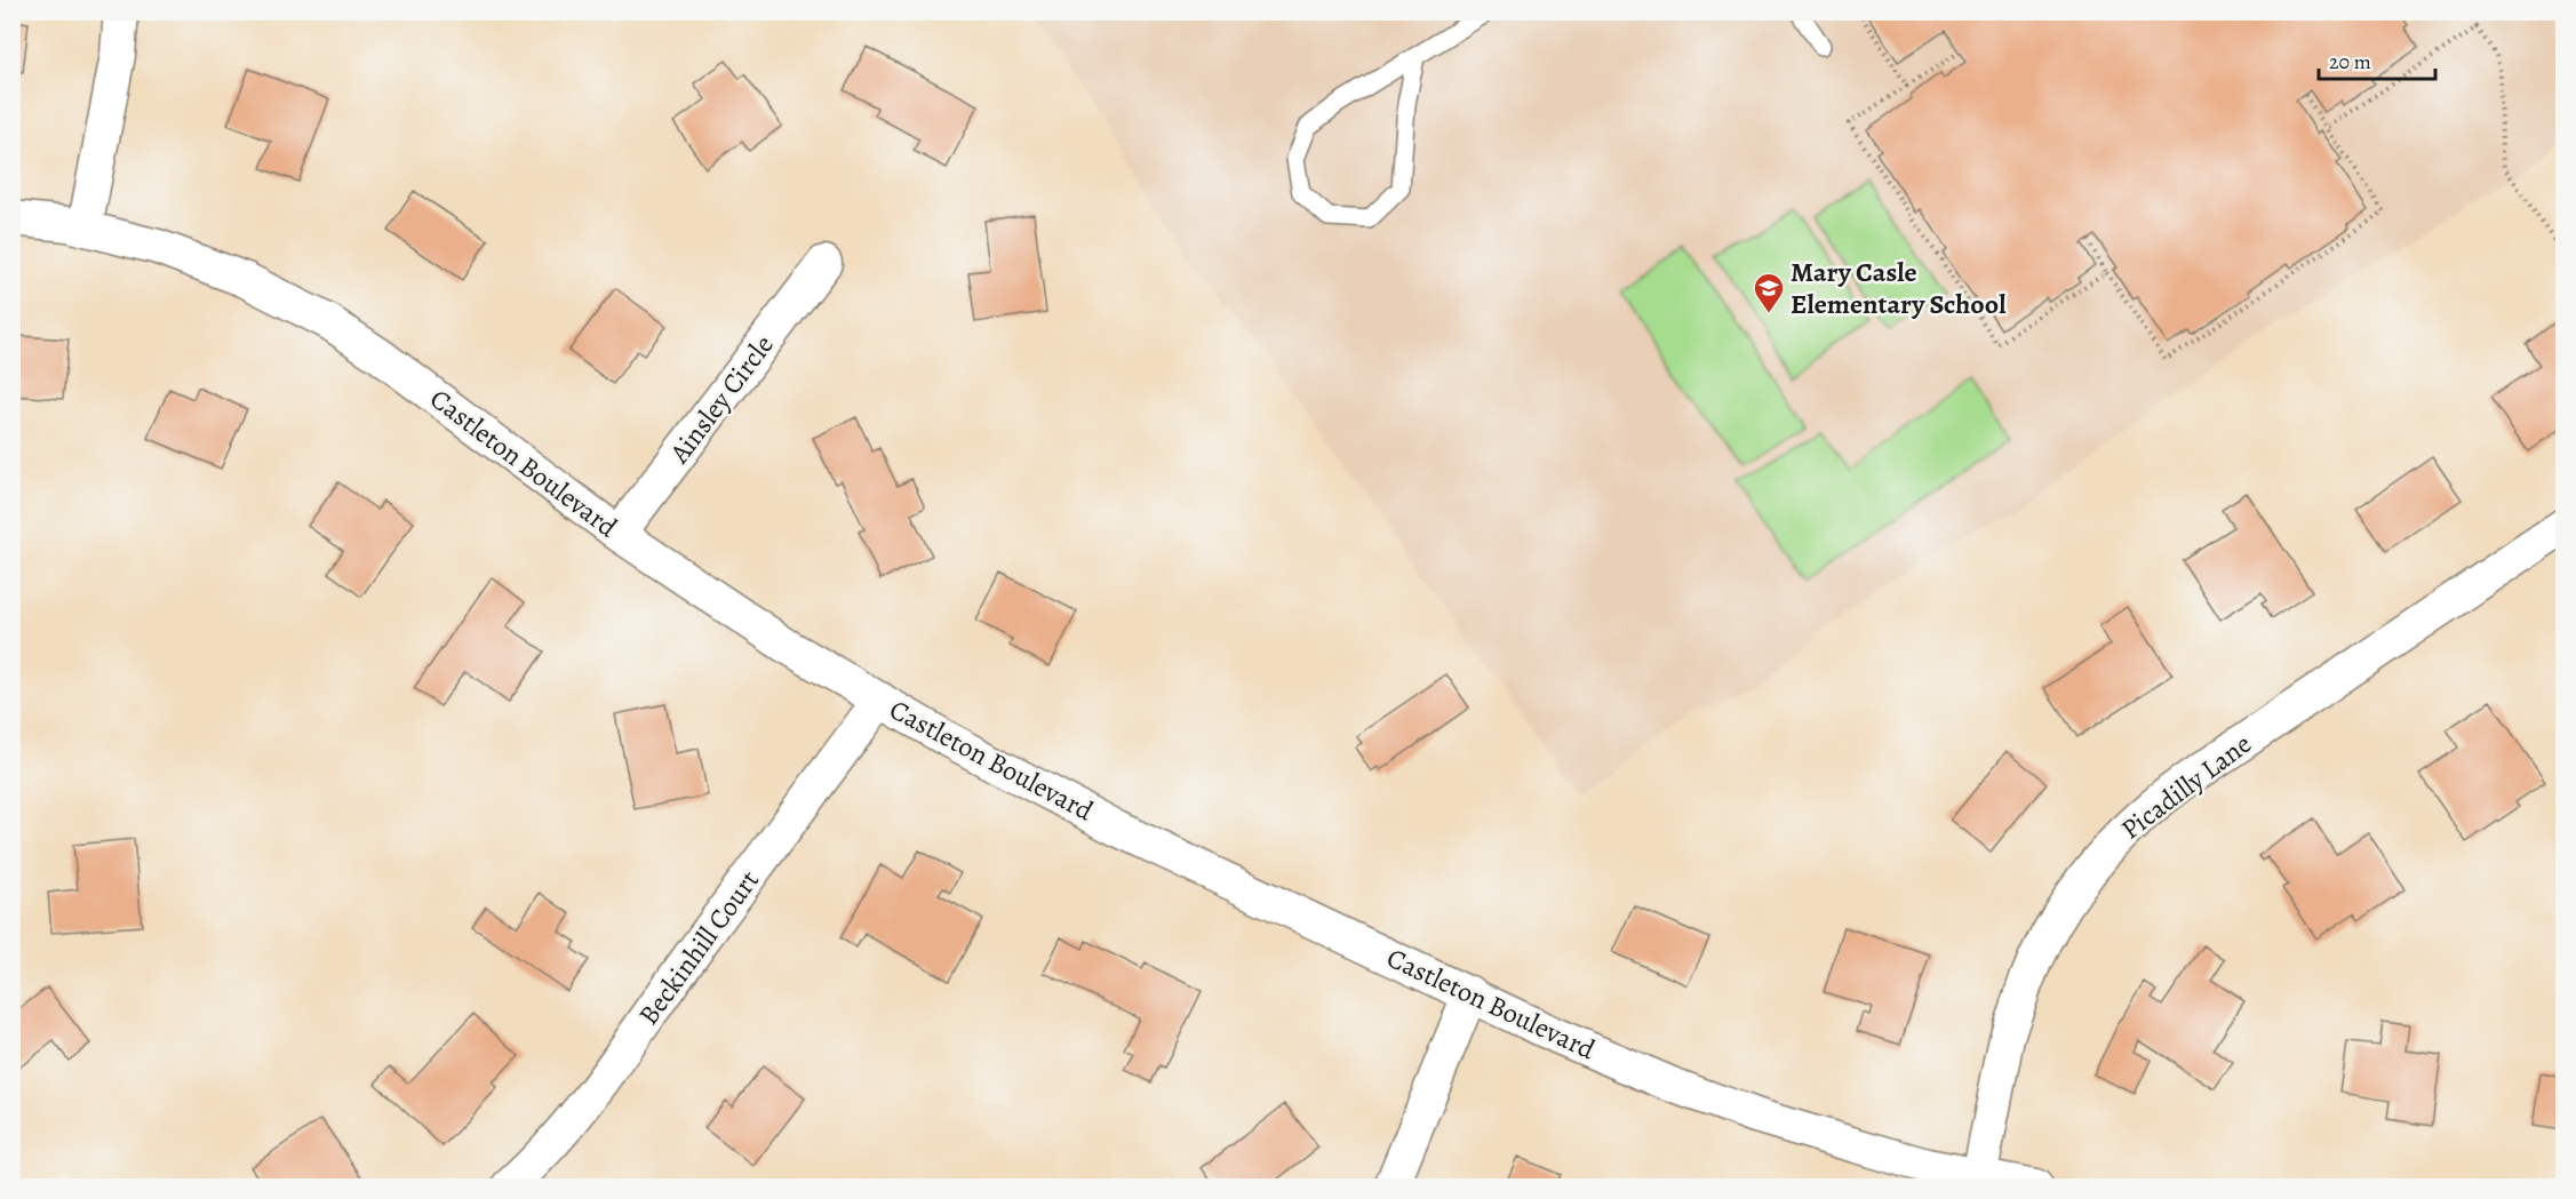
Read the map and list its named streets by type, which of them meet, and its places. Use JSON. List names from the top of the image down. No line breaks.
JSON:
{"streets":{"street":["Ainsley Circle","Castleton Boulevard","Picadilly Lane","Beckinhill Court"]},"crossings":[["Ainsley Circle","Castleton Boulevard"],["Castleton Boulevard","Picadilly Lane"],["Castleton Boulevard","Beckinhill Court"]],"places":{"school or university":["Mary Casle Elementary School"]},"scale_bar":"20 m"}
